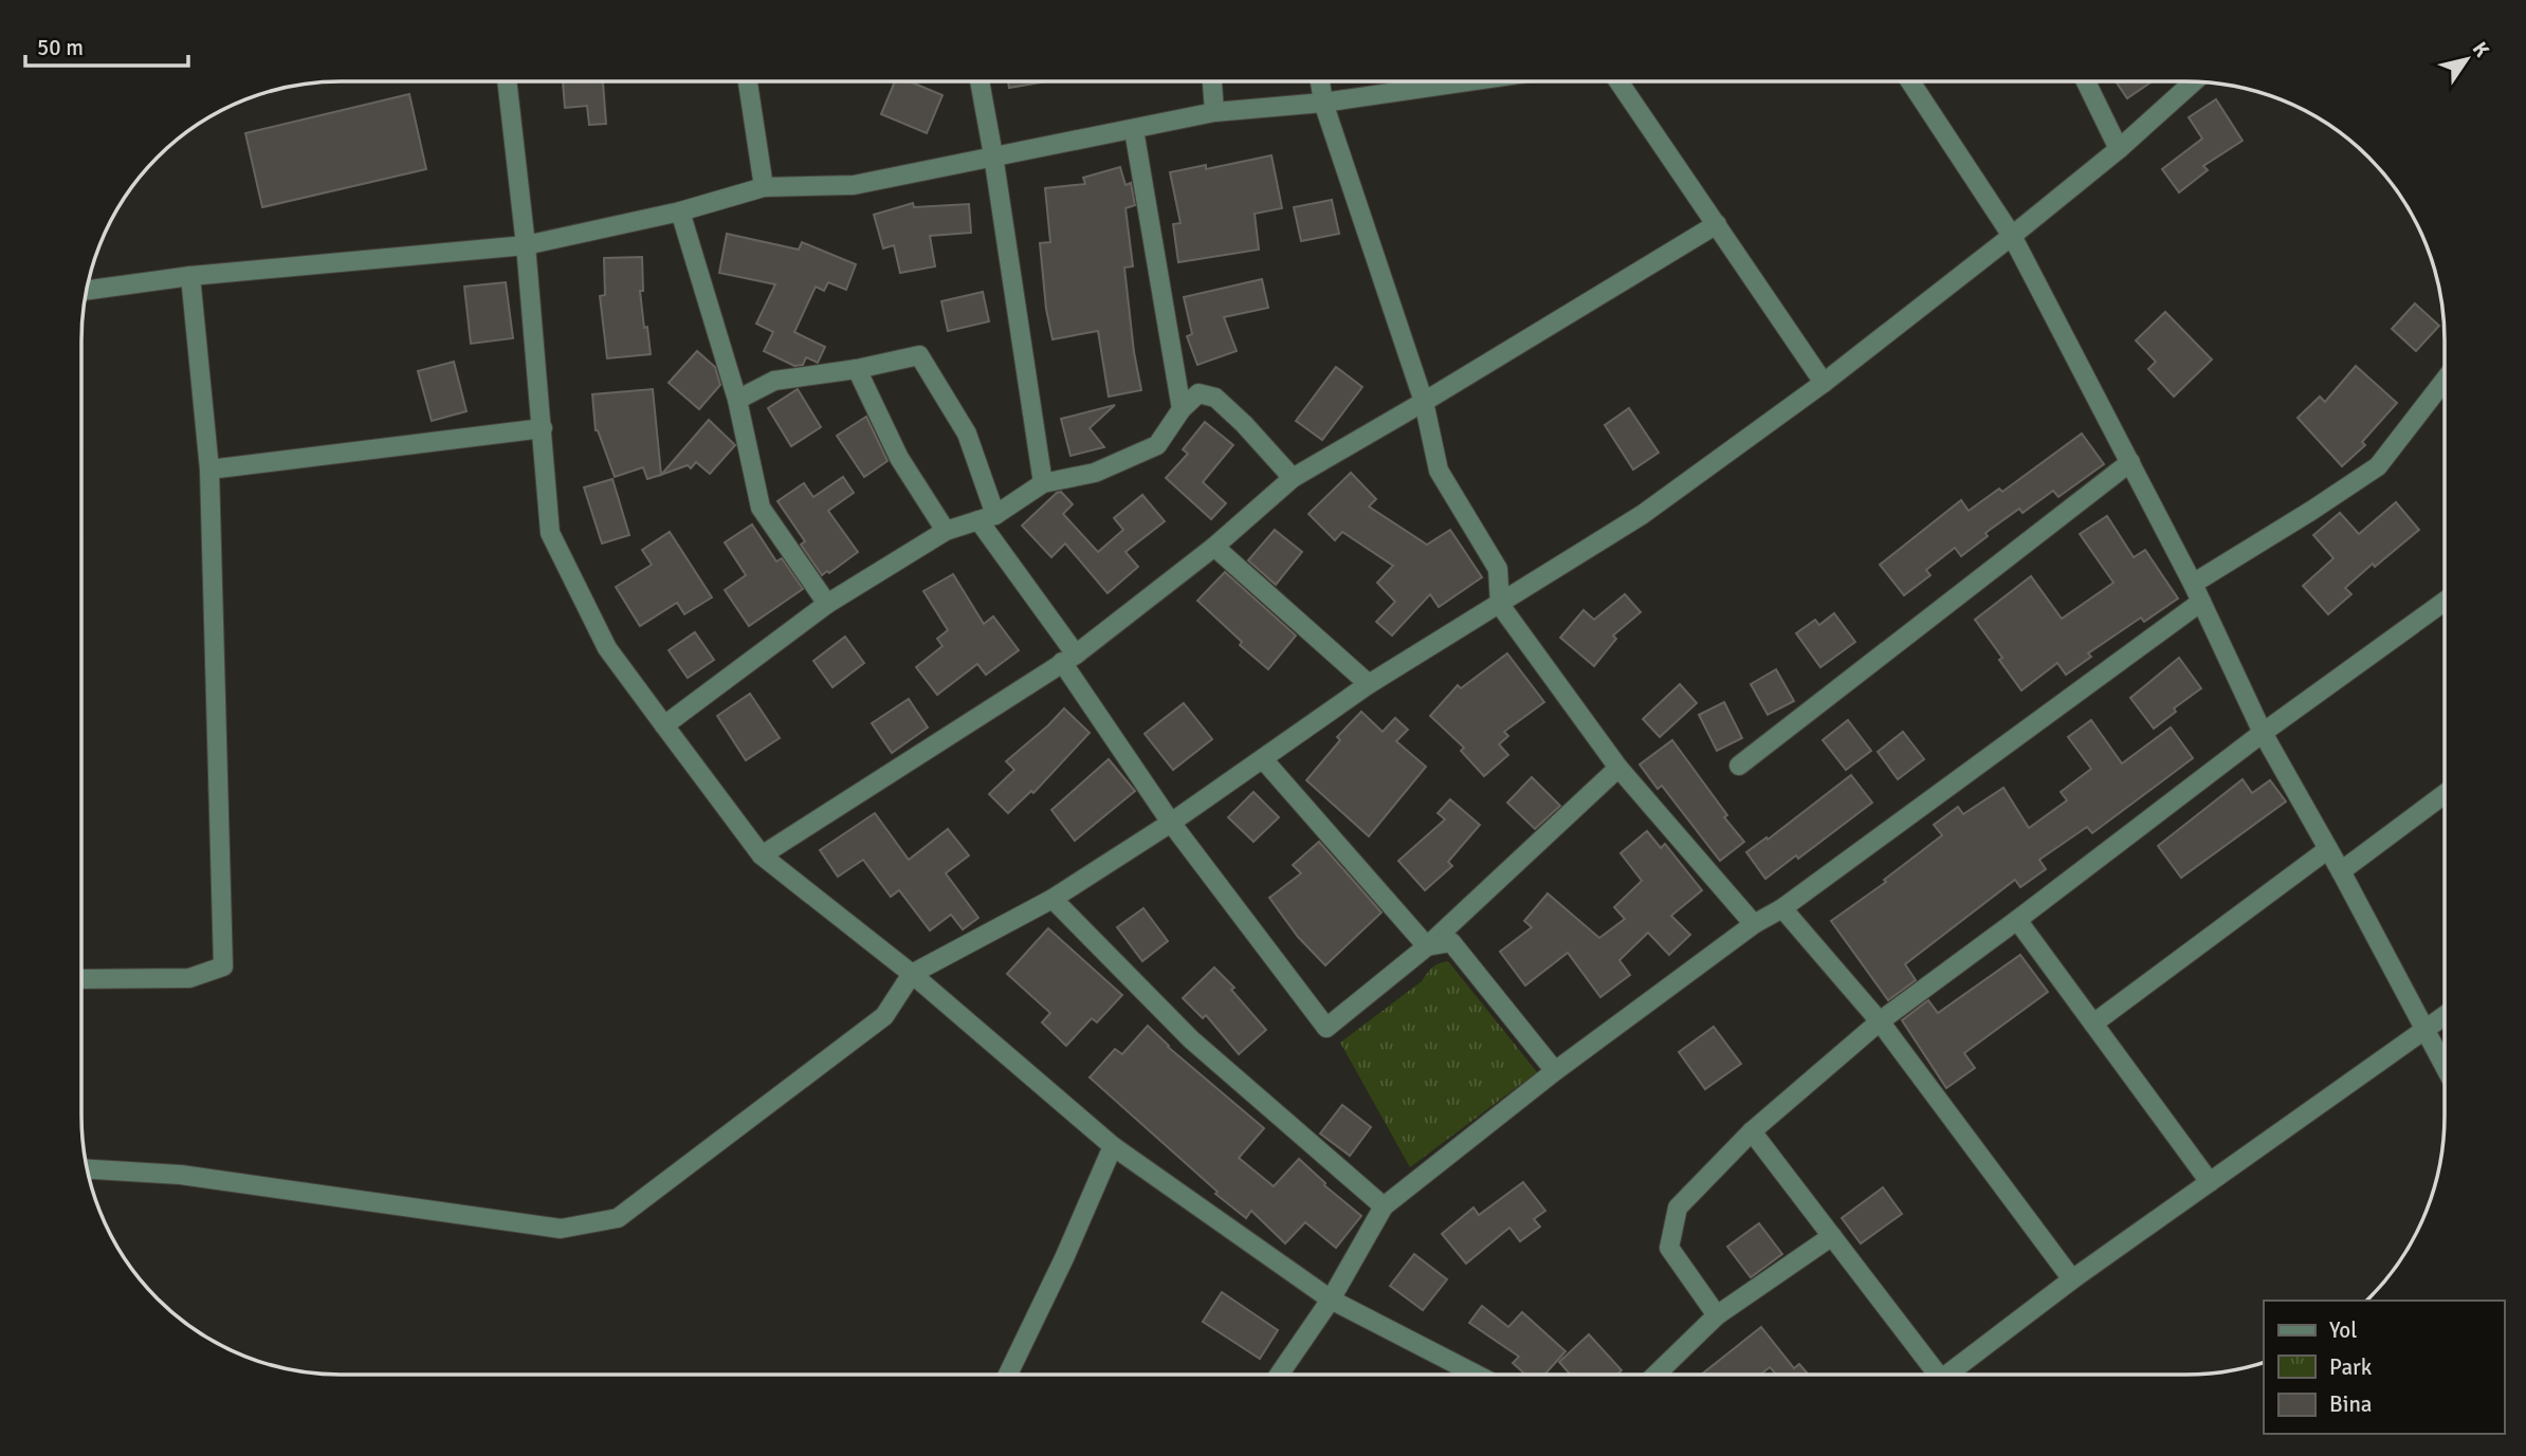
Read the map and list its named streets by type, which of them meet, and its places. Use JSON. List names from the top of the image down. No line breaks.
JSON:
{"legend":["Yol","Park","Bina"],"scale_bar":"50 m","north":"top right"}
